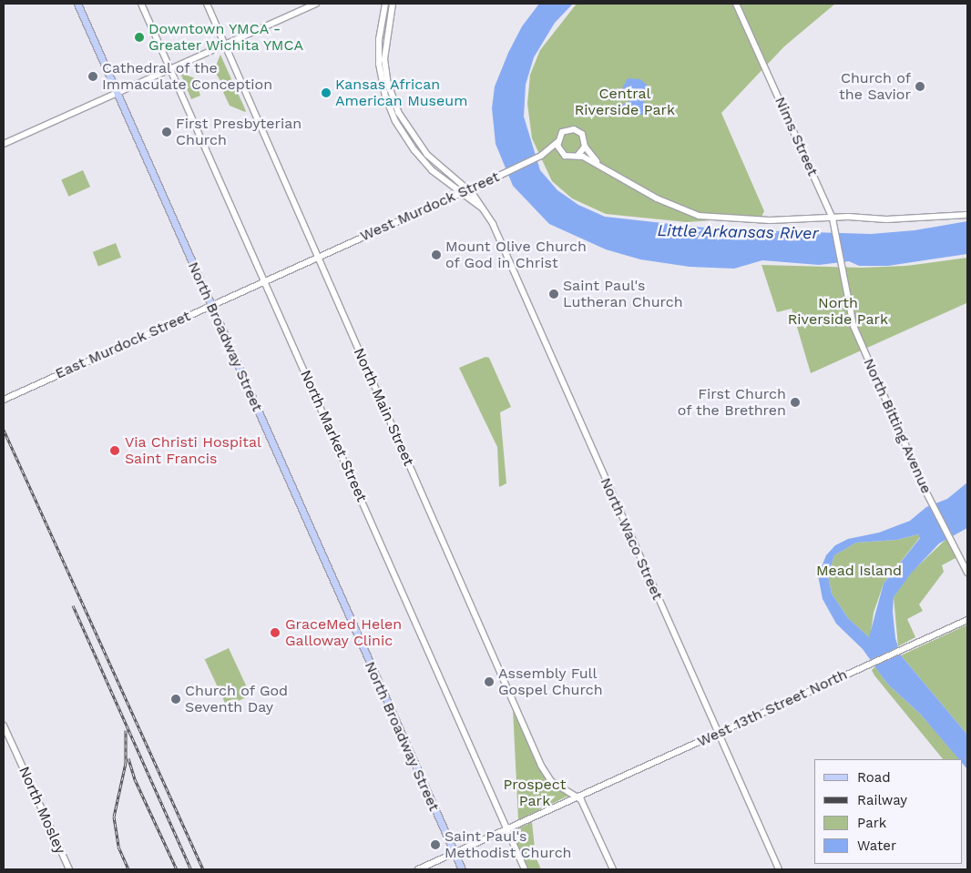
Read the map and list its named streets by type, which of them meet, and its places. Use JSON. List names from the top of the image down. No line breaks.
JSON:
{"streets":{"main road":["North Broadway Street"],"street":["Nims Street","West Murdock Street","East Murdock Street","North Main Street","North Bitting Avenue","North Market Street","North Waco Street","West 13th Street North","North Mosley"]},"crossings":[["Nims Street","North Bitting Avenue"],["West Murdock Street","East Murdock Street"],["West Murdock Street","North Main Street"],["West Murdock Street","North Waco Street"],["North Broadway Street","East Murdock Street"],["North Broadway Street","West 13th Street North"],["East Murdock Street","North Main Street"],["East Murdock Street","North Market Street"],["North Main Street","West 13th Street North"],["North Market Street","West 13th Street North"],["North Waco Street","West 13th Street North"]],"water":["Little Arkansas River"],"parks":["Central Riverside Park","North Riverside Park","Mead Island","Prospect Park"],"places":["Downtown YMCA - Greater Wichita YMCA","Cathedral of the Immaculate Conception","Church of the Savior","Kansas African American Museum","First Presbyterian Church","Mount Olive Church of God in Christ","Saint Paul's Lutheran Church","First Church of the Brethren","Via Christi Hospital Saint Francis","GraceMed Helen Galloway Clinic","Assembly Full Gospel Church","Church of God Seventh Day","Saint Paul's Methodist Church"],"legend":["Road","Railway","Park","Water"]}
